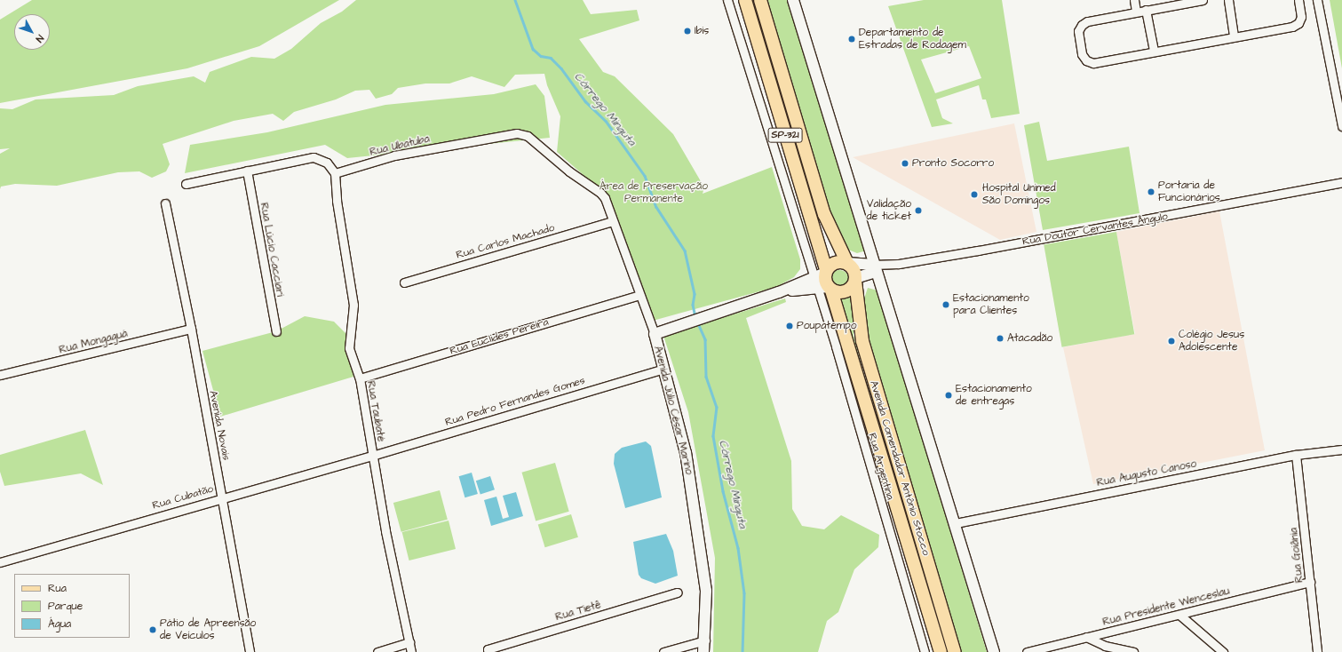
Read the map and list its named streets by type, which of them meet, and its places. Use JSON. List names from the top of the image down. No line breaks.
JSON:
{"streets":{"main road":["SP-321","Avenida Comendador Antônio Stocco"],"street":["Rua Ubatuba","Rua Doutor Cervantes Ângulo","Rua Carlos Machado","Rua Lúcio Cacciari","Rua Euclides Pereira","Rua Mongaguá","Rua Pedro Fernandes Gomes","Avenida Júlio César Marino","Rua Taubaté","Avenida Novais","Rua Argentina","Rua Augusto Canoso","Rua Cubatão","Rua Goiânia","Rua Presidente Wenceslau","Rua Tietê"]},"crossings":[["SP-321","Rua Argentina"],["SP-321","Avenida Comendador Antônio Stocco"],["Rua Ubatuba","Avenida Júlio César Marino"],["Rua Ubatuba","Rua Taubaté"],["Rua Carlos Machado","Avenida Júlio César Marino"],["Rua Euclides Pereira","Avenida Júlio César Marino"],["Rua Euclides Pereira","Rua Taubaté"],["Rua Mongaguá","Avenida Novais"],["Rua Pedro Fernandes Gomes","Avenida Júlio César Marino"],["Rua Pedro Fernandes Gomes","Rua Taubaté"],["Rua Pedro Fernandes Gomes","Rua Cubatão"],["Rua Taubaté","Rua Cubatão"],["Avenida Novais","Rua Cubatão"],["Rua Argentina","Avenida Comendador Antônio Stocco"],["Rua Augusto Canoso","Rua Goiânia"],["Rua Goiânia","Rua Presidente Wenceslau"]],"water":["Córrego Minguta"],"parks":["Área de Preservação Permanente"],"places":["Ibis","Departamento de Estradas de Rodagem","Pronto Socorro","Portaria de Funcionários","Hospital Unimed São Domingos","Validação de ticket","Estacionamento para Clientes","Poupatempo","Atacadão","Colégio Jesus Adolescente","Estacionamento de entregas","Pátio de Apreensão de Veículos"],"legend":["Rua","Parque","Água"],"north":"bottom right"}
